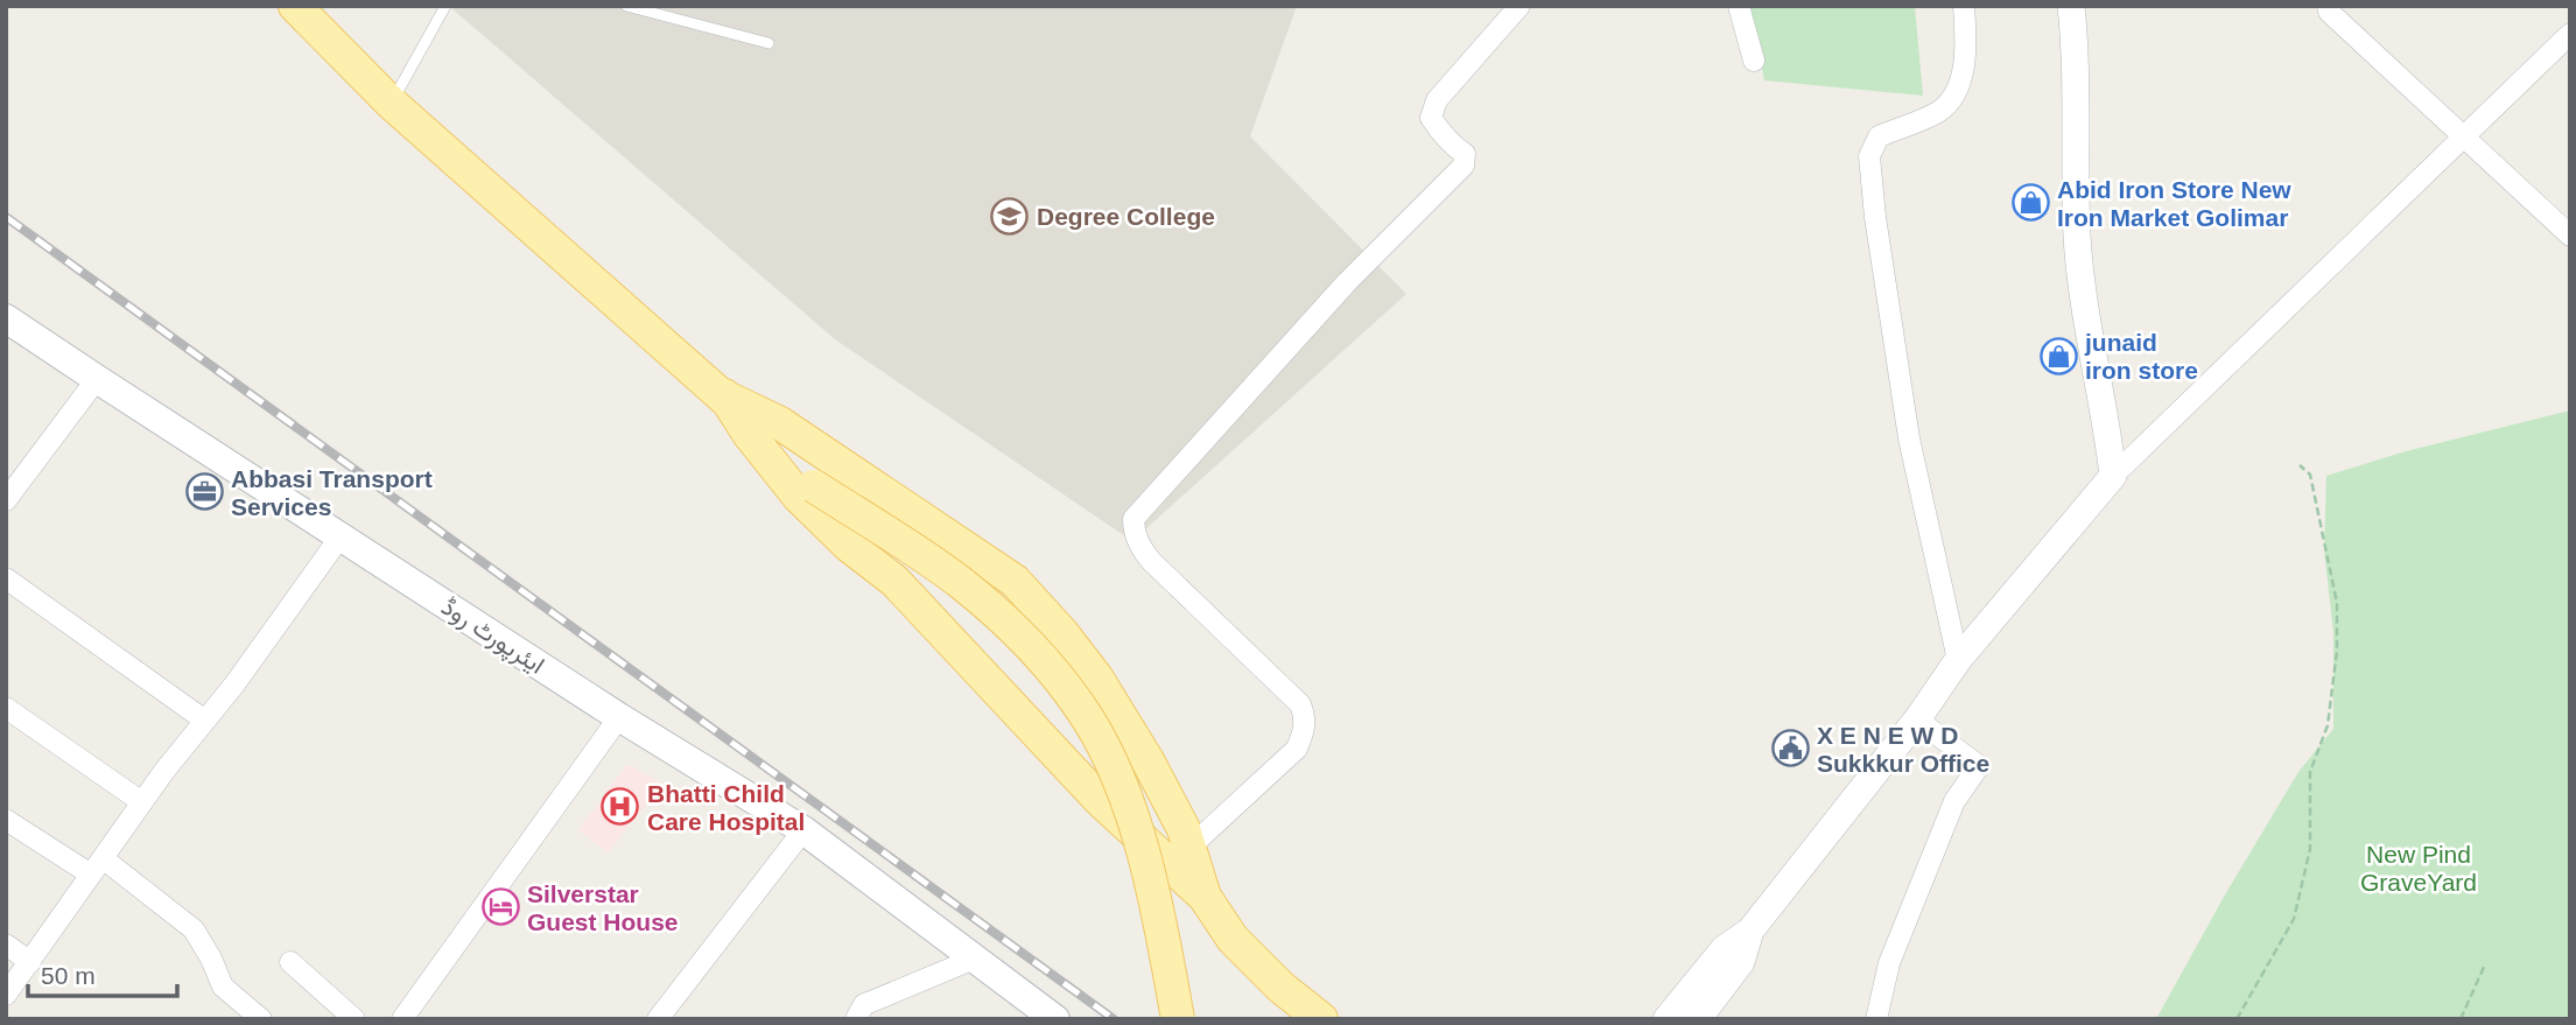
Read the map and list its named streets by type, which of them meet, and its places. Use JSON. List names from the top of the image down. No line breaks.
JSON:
{"streets":{"main road":["ایئرپورٹ روڈ"]},"parks":["New Pind GraveYard"],"places":{"shop":["Abid Iron Store New Iron Market Golimar","junaid iron store"],"school or university":["Degree College"],"office":["Abbasi Transport Services"],"public building":["X E N E W D Sukkkur Office"],"hospital":["Bhatti Child Care Hospital"],"hotel":["Silverstar Guest House"]},"scale_bar":"50 m"}
